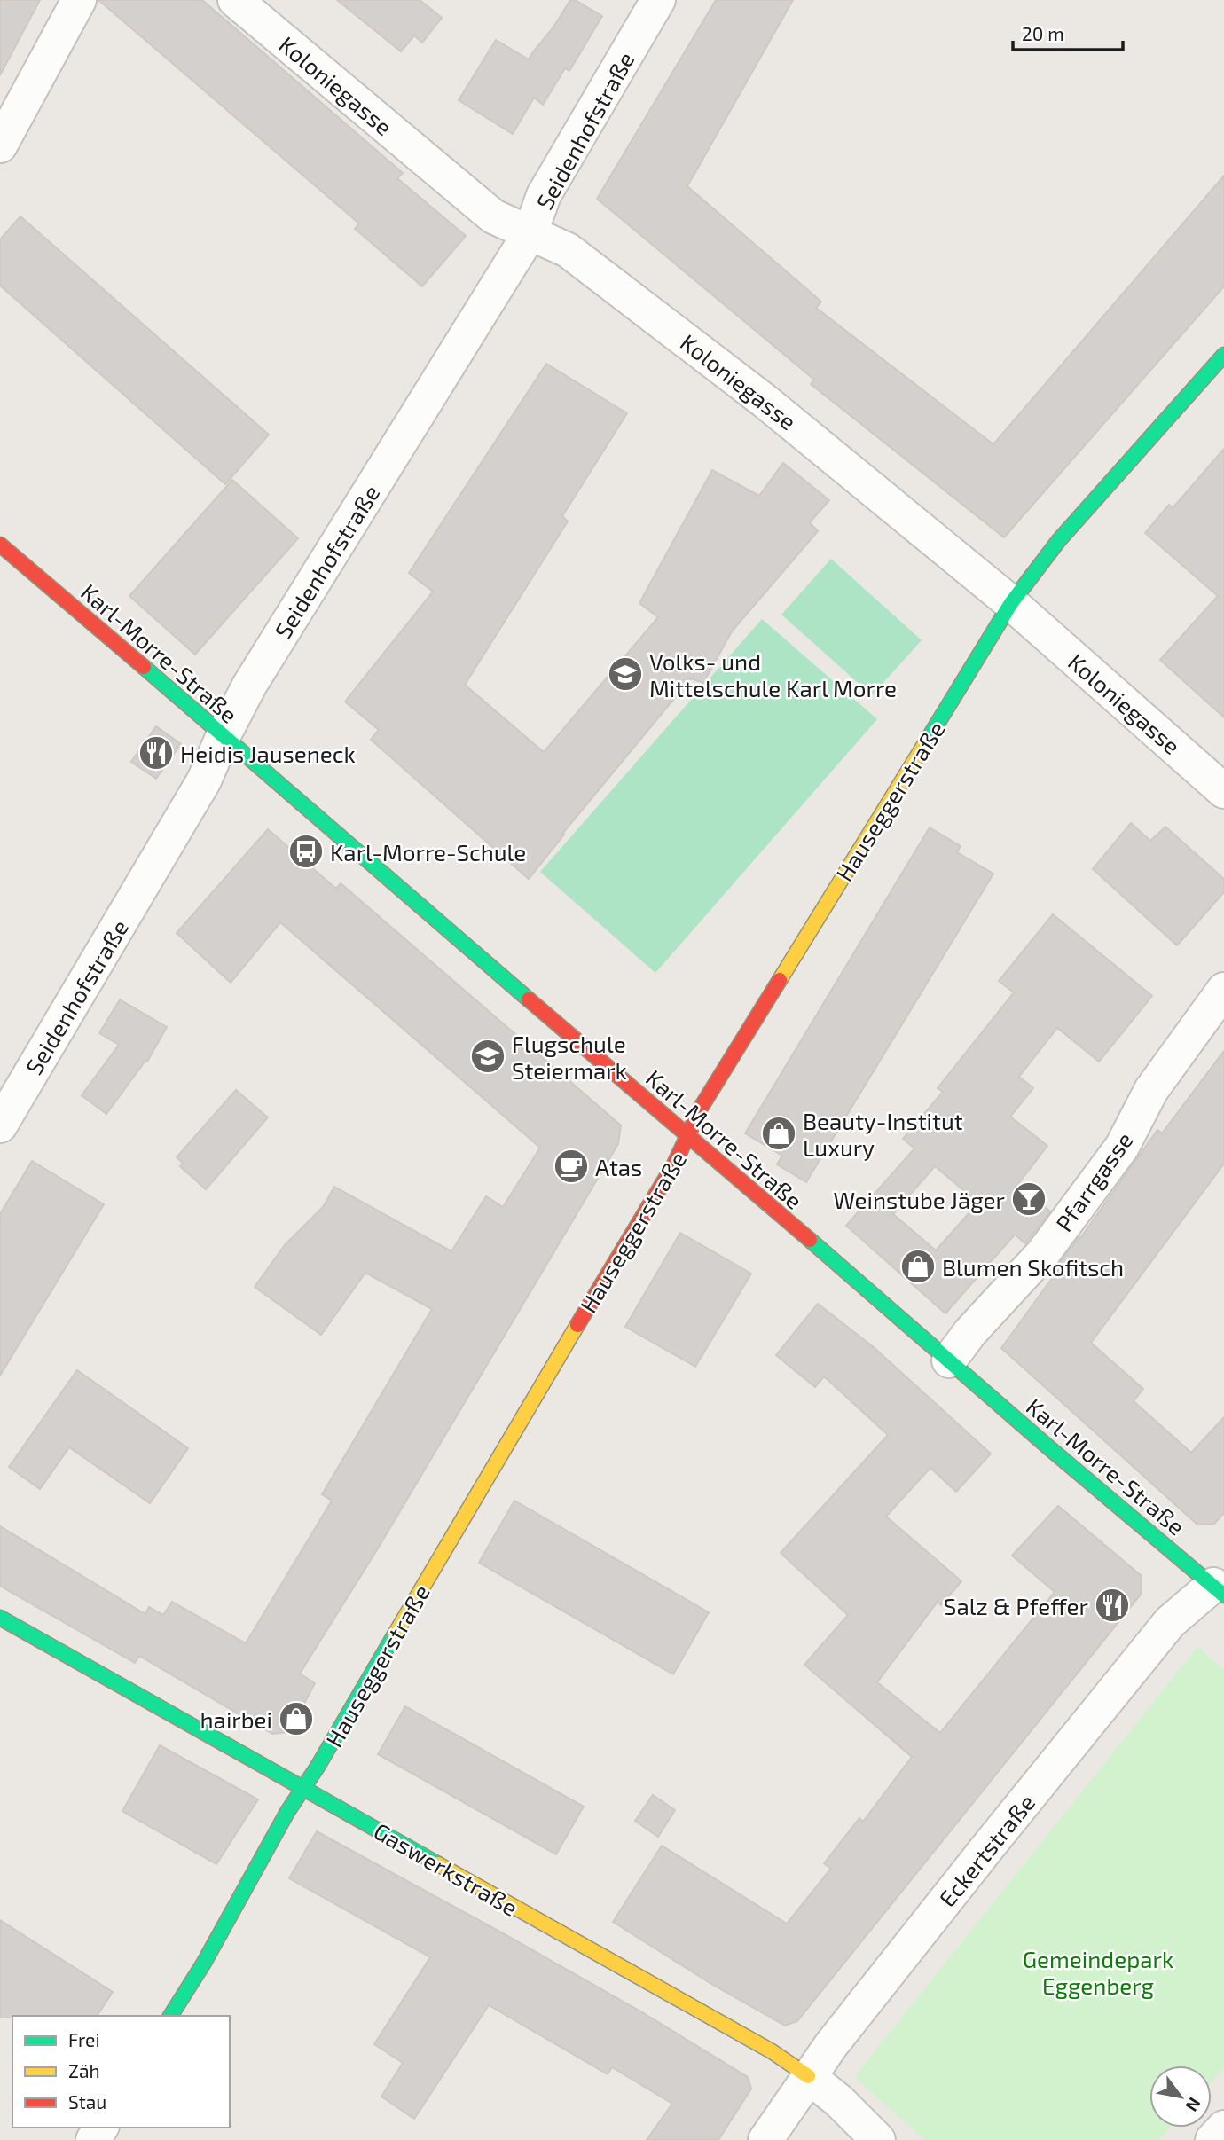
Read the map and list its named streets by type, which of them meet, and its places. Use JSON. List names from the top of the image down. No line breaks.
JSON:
{"streets":{"street":["Koloniegasse","Seidenhofstraße","Karl-Morre-Straße","Hauseggerstraße","Pfarrgasse","Eckertstraße","Gaswerkstraße"]},"crossings":[["Koloniegasse","Seidenhofstraße"],["Koloniegasse","Hauseggerstraße"],["Seidenhofstraße","Karl-Morre-Straße"],["Karl-Morre-Straße","Hauseggerstraße"],["Karl-Morre-Straße","Pfarrgasse"],["Karl-Morre-Straße","Eckertstraße"],["Hauseggerstraße","Gaswerkstraße"],["Eckertstraße","Gaswerkstraße"]],"parks":["Gemeindepark Eggenberg"],"places":{"school or university":["Volks- und Mittelschule Karl Morre","Flugschule Steiermark"],"restaurant":["Heidis Jauseneck","Salz & Pfeffer"],"bus stop":["Karl-Morre-Schule"],"shop":["Beauty-Institut Luxury","Blumen Skofitsch","hairbei"],"cafe":["Atas"],"bar":["Weinstube Jäger"]},"legend":["Frei","Zäh","Stau"],"scale_bar":"20 m","north":"bottom right"}
